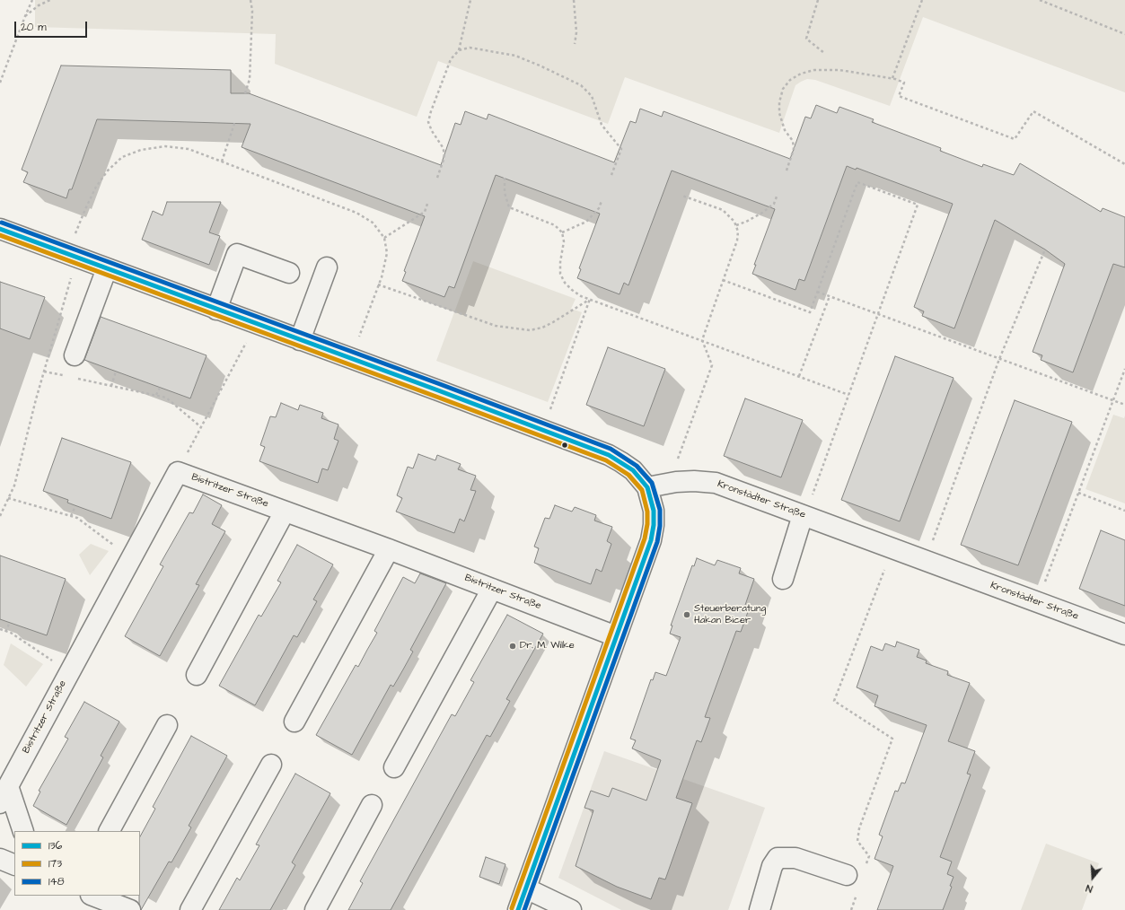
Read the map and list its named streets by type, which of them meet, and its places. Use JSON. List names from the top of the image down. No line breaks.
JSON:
{"streets":{"street":["Bistritzer Straße","Kronstädter Straße"]},"places":["Steuerberatung Hakan Bicer","Dr. M. Wilke"],"lines":["transit line 148","transit line 136","transit line 173"],"legend":["136","173","148"],"scale_bar":"20 m","north":"bottom"}
